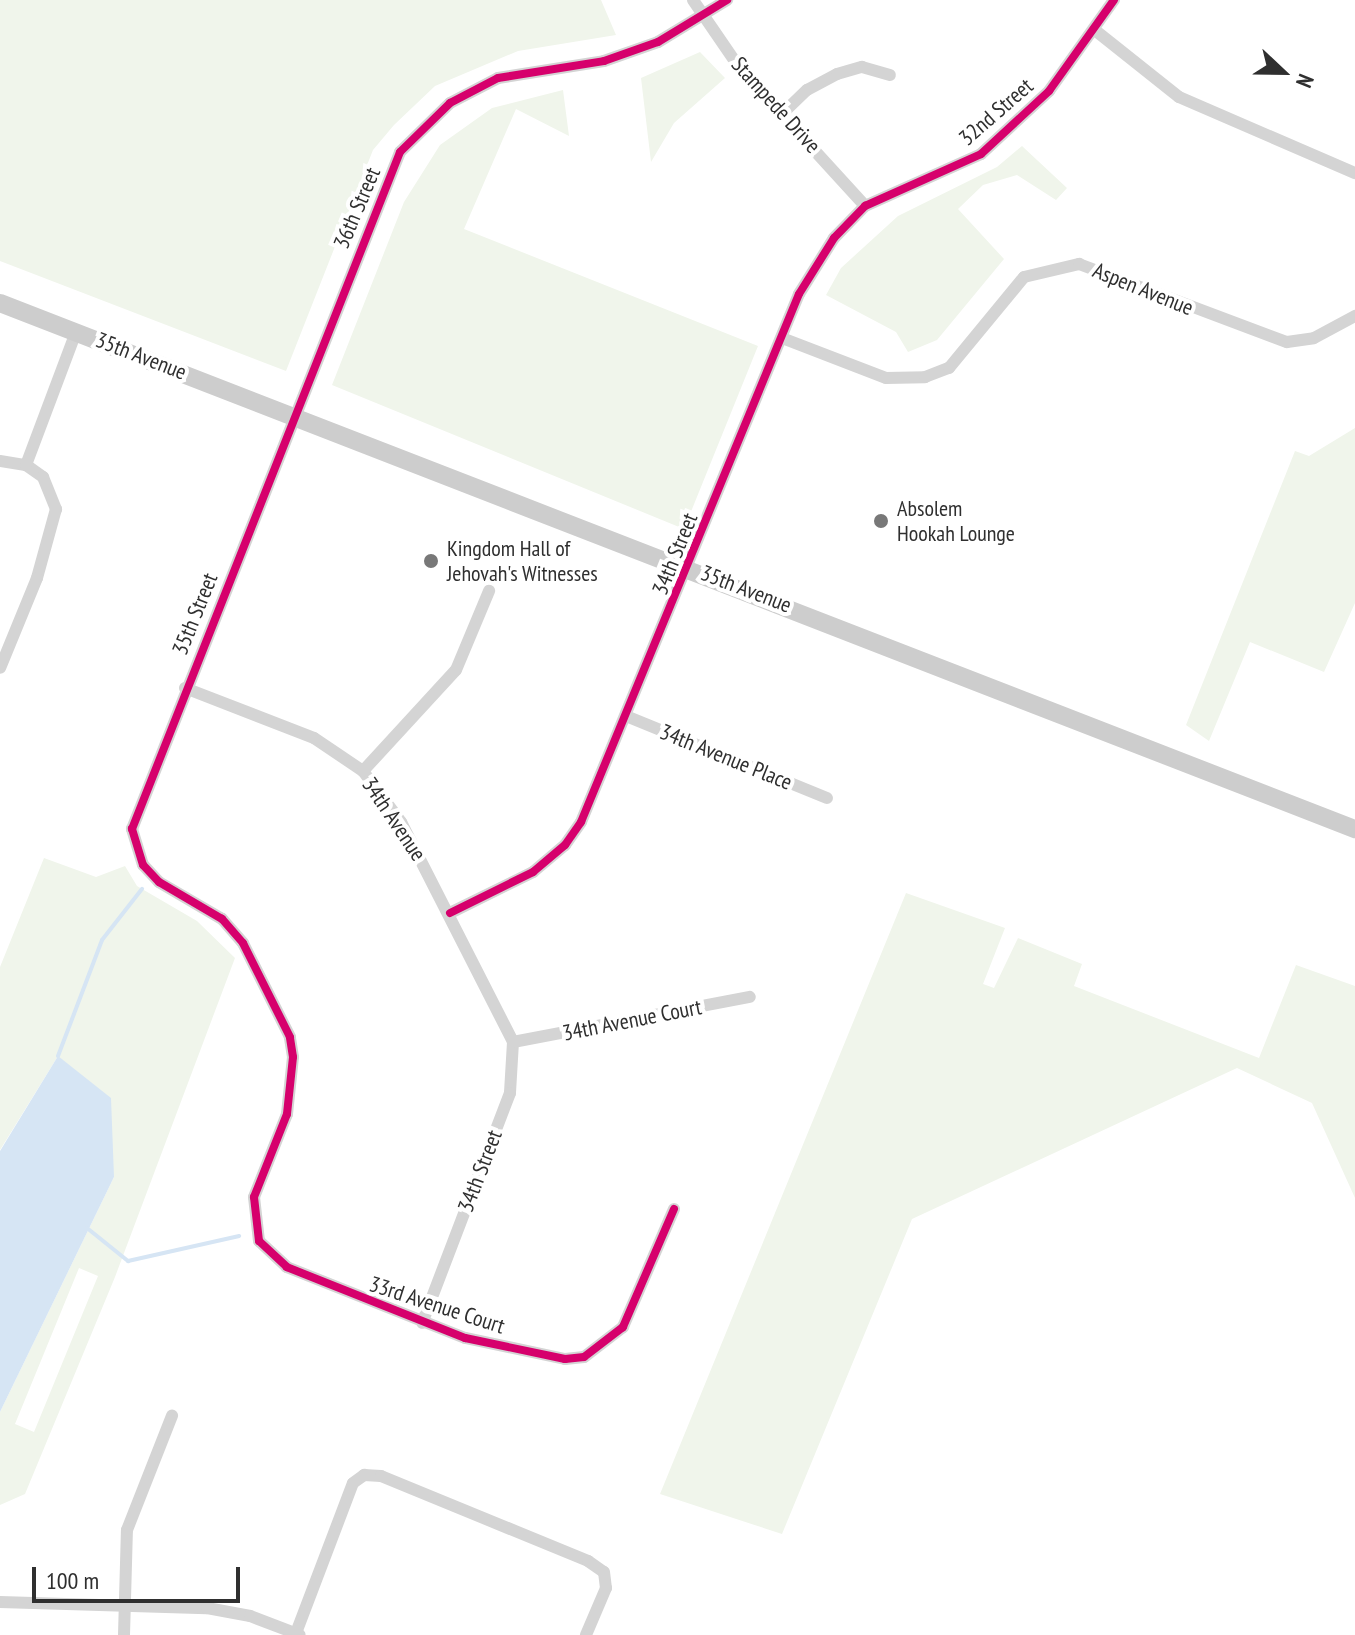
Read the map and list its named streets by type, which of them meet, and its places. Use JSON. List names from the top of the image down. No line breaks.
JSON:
{"streets":{"main road":["35th Avenue"],"street":["Stampede Drive","32nd Street","36th Street","Aspen Avenue","34th Street","35th Street","34th Avenue Place","34th Avenue","34th Avenue Court","33rd Avenue Court"]},"crossings":[["Stampede Drive","32nd Street"],["Stampede Drive","36th Street"],["Stampede Drive","34th Street"],["32nd Street","34th Street"],["36th Street","35th Avenue"],["36th Street","35th Street"],["Aspen Avenue","34th Street"],["35th Avenue","34th Street"],["35th Avenue","35th Street"],["34th Street","34th Avenue Place"],["34th Street","34th Avenue"],["34th Street","34th Avenue Court"],["34th Street","33rd Avenue Court"],["35th Street","34th Avenue"],["35th Street","33rd Avenue Court"]],"places":["Absolem Hookah Lounge","Kingdom Hall of Jehovah's Witnesses"],"scale_bar":"100 m","north":"right"}
